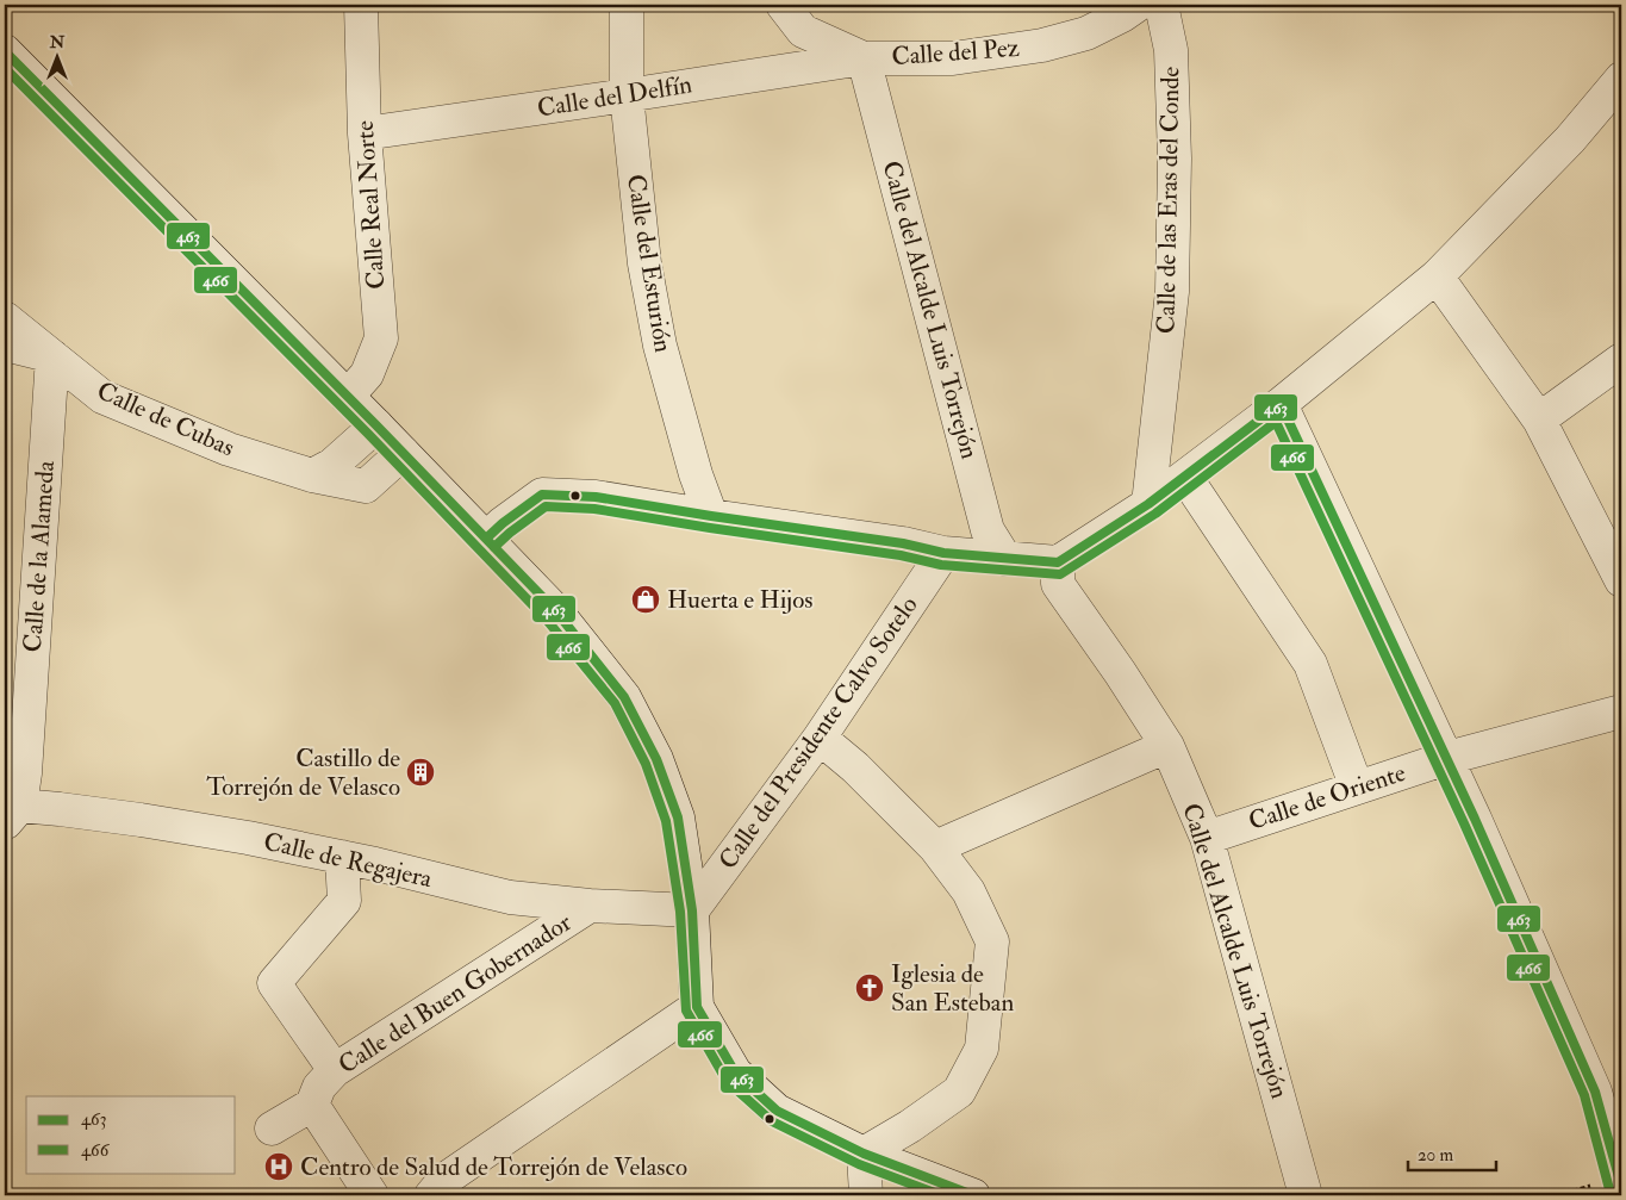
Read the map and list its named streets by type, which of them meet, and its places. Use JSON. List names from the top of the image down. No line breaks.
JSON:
{"streets":{"street":["Calle del Pez","Calle del Delfín","Calle de las Eras del Conde","Calle Real Norte","Calle del Esturión","Calle del Alcalde Luis Torrejón","Calle de Cubas","Calle de la Alameda","Calle del Presidente Calvo Sotelo","Calle de Oriente","Calle de Regajera","Calle del Buen Gobernador"]},"crossings":[["Calle del Pez","Calle del Delfín"],["Calle del Pez","Calle del Alcalde Luis Torrejón"],["Calle del Delfín","Calle Real Norte"],["Calle del Delfín","Calle del Esturión"],["Calle del Delfín","Calle del Alcalde Luis Torrejón"],["Calle del Alcalde Luis Torrejón","Calle de Oriente"],["Calle de Cubas","Calle de la Alameda"],["Calle de la Alameda","Calle de Regajera"],["Calle del Presidente Calvo Sotelo","Calle de Regajera"],["Calle de Regajera","Calle del Buen Gobernador"]],"places":{"shop":["Huerta e Hijos"],"building":["Castillo de Torrejón de Velasco"],"church":["Iglesia de San Esteban"],"hospital":["Centro de Salud de Torrejón de Velasco"]},"lines":["transit line 463","transit line 466"],"legend":["463","466"],"scale_bar":"20 m","north":"top"}
